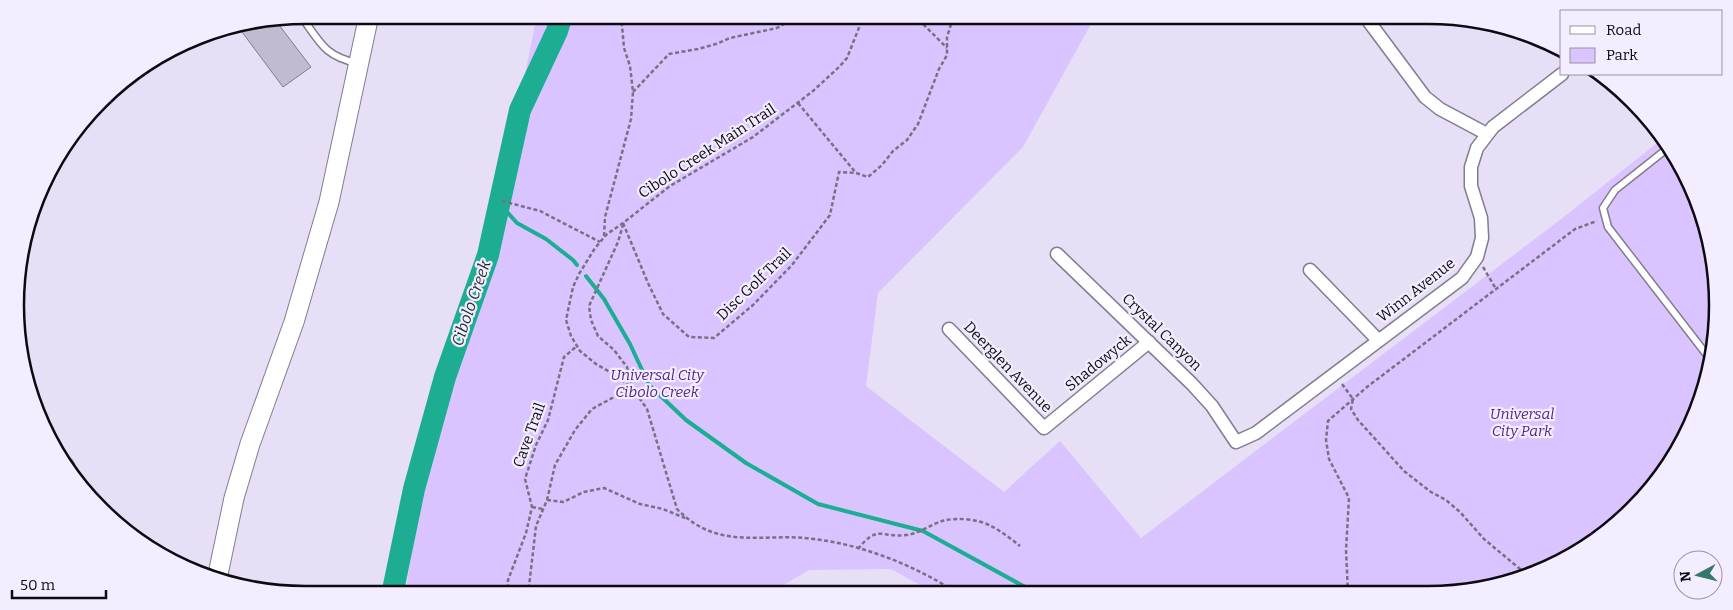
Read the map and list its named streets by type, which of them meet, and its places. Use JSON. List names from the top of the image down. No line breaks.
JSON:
{"streets":{"street":["Winn Avenue","Crystal Canyon","Shadowyck","Deerglen Avenue"],"path":["Cibolo Creek Main Trail","Disc Golf Trail","Cave Trail"]},"crossings":[["Cibolo Creek Main Trail","Disc Golf Trail"],["Cibolo Creek Main Trail","Cave Trail"],["Winn Avenue","Crystal Canyon"],["Crystal Canyon","Shadowyck"],["Shadowyck","Deerglen Avenue"]],"water":["Cibolo Creek"],"parks":["Universal City Cibolo Creek","Universal City Park"],"legend":["Road","Park"],"scale_bar":"50 m","north":"left"}
